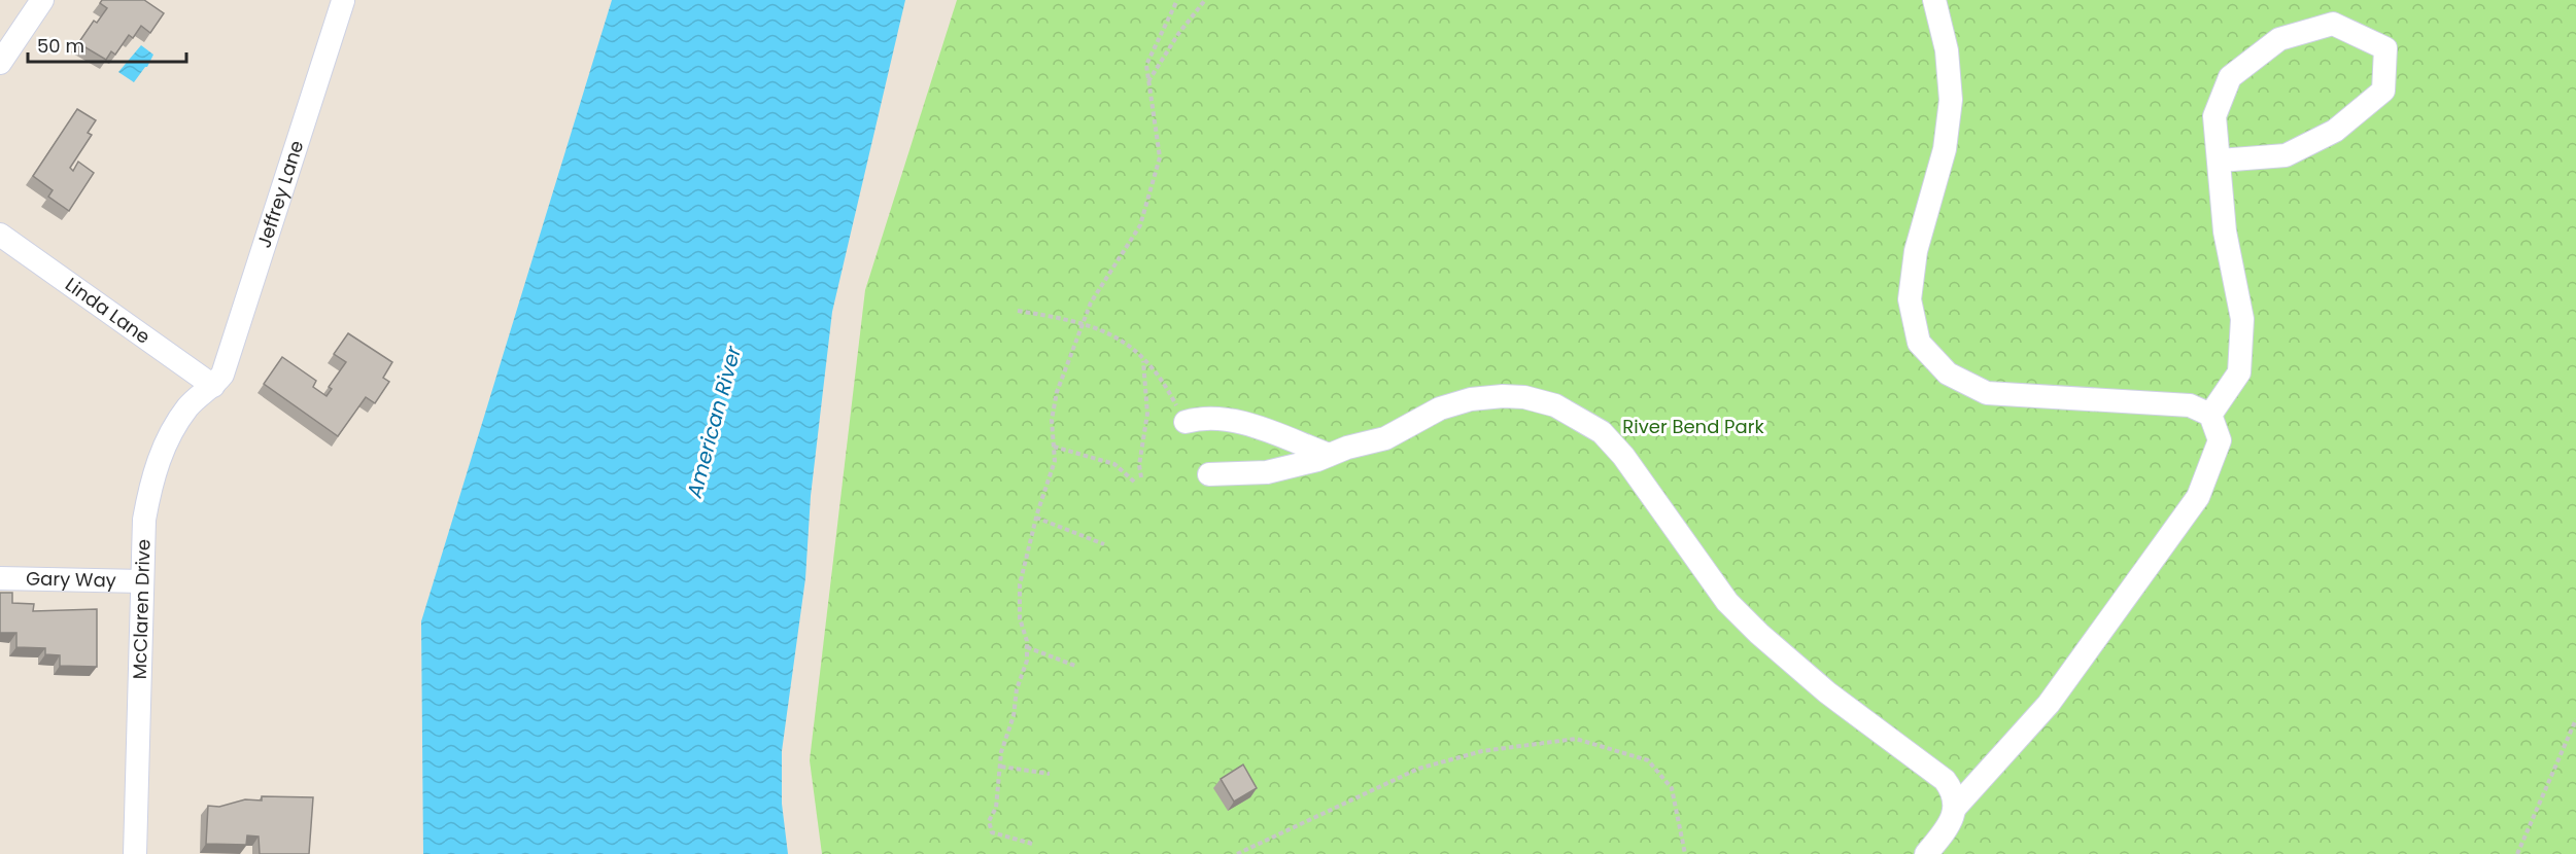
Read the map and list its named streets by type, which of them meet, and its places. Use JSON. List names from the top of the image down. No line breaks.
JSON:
{"streets":{"street":["Jeffrey Lane","Linda Lane","Gary Way","McClaren Drive"]},"crossings":[["Jeffrey Lane","Linda Lane"],["Jeffrey Lane","McClaren Drive"],["Linda Lane","McClaren Drive"],["Gary Way","McClaren Drive"]],"water":["American River"],"parks":["River Bend Park"],"scale_bar":"50 m"}
